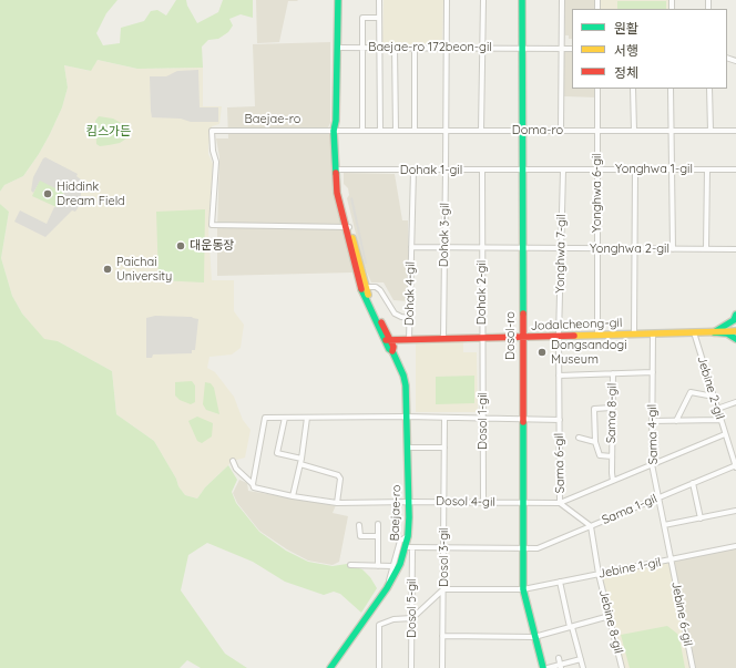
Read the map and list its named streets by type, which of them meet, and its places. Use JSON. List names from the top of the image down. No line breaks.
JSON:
{"streets":{"street":["Baejae-ro 172beon-gil","Baejae-ro","Doma-ro","Yonghwa 1-gil","Dohak 1-gil","Yonghwa 6-gil","Dohak 3-gil","Yonghwa 2-gil","Yonghwa 7-gil","Dohak 2-gil","Dohak 4-gil","Jodalcheong-gil","Dosol-ro","Jebine 2-gil","Sama 8-gil","Dosol 1-gil","Sama 4-gil","Sama 6-gil","Dosol 4-gil","Sama 1-gil","Dosol 3-gil","Jebine 1-gil","Dosol 5-gil","Jebine 6-gil","Jebine 8-gil"]},"crossings":[["Baejae-ro 172beon-gil","Baejae-ro"],["Baejae-ro 172beon-gil","Dohak 3-gil"],["Baejae-ro 172beon-gil","Dosol-ro"],["Baejae-ro","Doma-ro"],["Baejae-ro","Dohak 1-gil"],["Baejae-ro","Jodalcheong-gil"],["Baejae-ro","Dosol 4-gil"],["Baejae-ro","Dosol 5-gil"],["Doma-ro","Yonghwa 6-gil"],["Doma-ro","Dohak 3-gil"],["Doma-ro","Dosol-ro"],["Yonghwa 1-gil","Dohak 1-gil"],["Yonghwa 1-gil","Yonghwa 6-gil"],["Yonghwa 1-gil","Yonghwa 2-gil"],["Yonghwa 1-gil","Yonghwa 7-gil"],["Yonghwa 1-gil","Dosol-ro"],["Dohak 1-gil","Dohak 3-gil"],["Dohak 1-gil","Dohak 2-gil"],["Dohak 1-gil","Dohak 4-gil"],["Dohak 1-gil","Dosol-ro"],["Yonghwa 6-gil","Yonghwa 2-gil"],["Yonghwa 6-gil","Jodalcheong-gil"],["Dohak 3-gil","Dohak 2-gil"],["Dohak 3-gil","Dohak 4-gil"],["Dohak 3-gil","Jodalcheong-gil"],["Yonghwa 2-gil","Yonghwa 7-gil"],["Yonghwa 2-gil","Dohak 2-gil"],["Yonghwa 2-gil","Dosol-ro"],["Yonghwa 7-gil","Jodalcheong-gil"],["Yonghwa 7-gil","Sama 6-gil"],["Dohak 2-gil","Dohak 4-gil"],["Dohak 2-gil","Jodalcheong-gil"],["Dohak 2-gil","Dosol-ro"],["Dohak 2-gil","Dosol 1-gil"],["Dohak 4-gil","Jodalcheong-gil"],["Jodalcheong-gil","Dosol-ro"],["Jodalcheong-gil","Jebine 2-gil"],["Jodalcheong-gil","Dosol 1-gil"],["Jodalcheong-gil","Sama 4-gil"],["Jodalcheong-gil","Sama 6-gil"],["Dosol-ro","Dosol 4-gil"],["Dosol-ro","Sama 1-gil"],["Dosol-ro","Jebine 1-gil"],["Jebine 2-gil","Sama 1-gil"],["Sama 8-gil","Sama 6-gil"],["Dosol 1-gil","Dosol 4-gil"],["Sama 4-gil","Sama 1-gil"],["Sama 4-gil","Jebine 1-gil"],["Sama 4-gil","Jebine 6-gil"],["Sama 6-gil","Dosol 4-gil"],["Sama 6-gil","Sama 1-gil"],["Dosol 4-gil","Dosol 3-gil"],["Dosol 3-gil","Jebine 1-gil"],["Jebine 1-gil","Jebine 6-gil"],["Jebine 1-gil","Jebine 8-gil"]],"parks":["킴스가든"],"places":["Hiddink Dream Field","대운동장","Paichai University","Dongsandogi Museum"],"legend":["원활","서행","정체"]}
